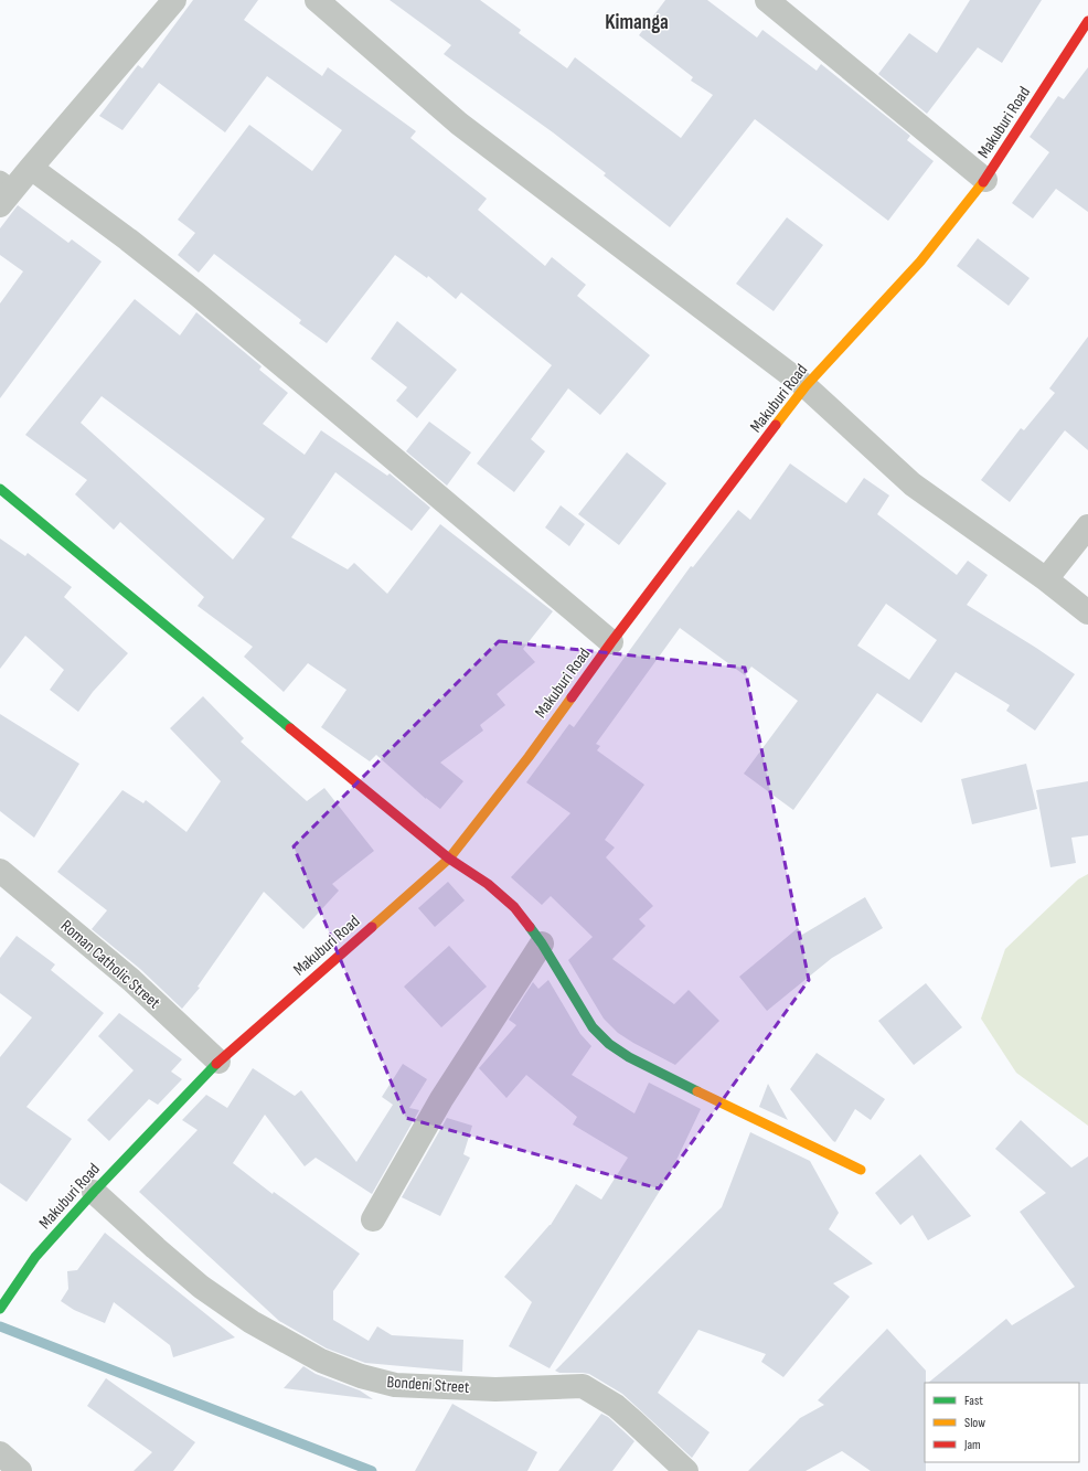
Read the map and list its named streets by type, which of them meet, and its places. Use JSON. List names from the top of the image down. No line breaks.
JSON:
{"streets":{"street":["Makuburi Road","Roman Catholic Street","Bondeni Street"]},"crossings":[["Makuburi Road","Roman Catholic Street"],["Makuburi Road","Bondeni Street"]],"districts":["Kimanga"],"legend":["Fast","Slow","Jam"]}
